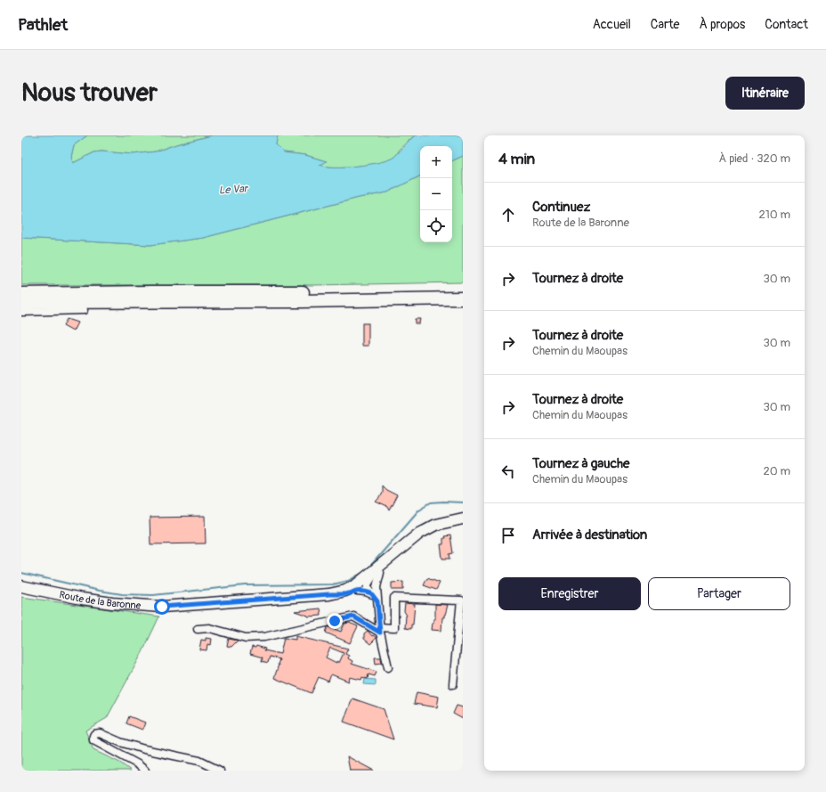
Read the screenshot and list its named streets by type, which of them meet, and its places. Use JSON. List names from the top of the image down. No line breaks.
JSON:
{"streets":{"main road":["Route de la Baronne"]},"water":["Le Var"],"page":{"header":"Pathlet","nav":["Accueil","Carte","À propos","Contact"],"buttons":["Itinéraire",["Enregistrer","Partager"]],"title":"Nous trouver","heading":["4 min","À pied · 320 m"],"map_buttons":["+","−"],"list":[["Continuez","Route de la Baronne","210 m"],["Tournez à droite","30 m"],["Tournez à droite","Chemin du Maoupas","30 m"],["Tournez à droite","Chemin du Maoupas","30 m"],["Tournez à gauche","Chemin du Maoupas","20 m"],"Arrivée à destination"]}}
